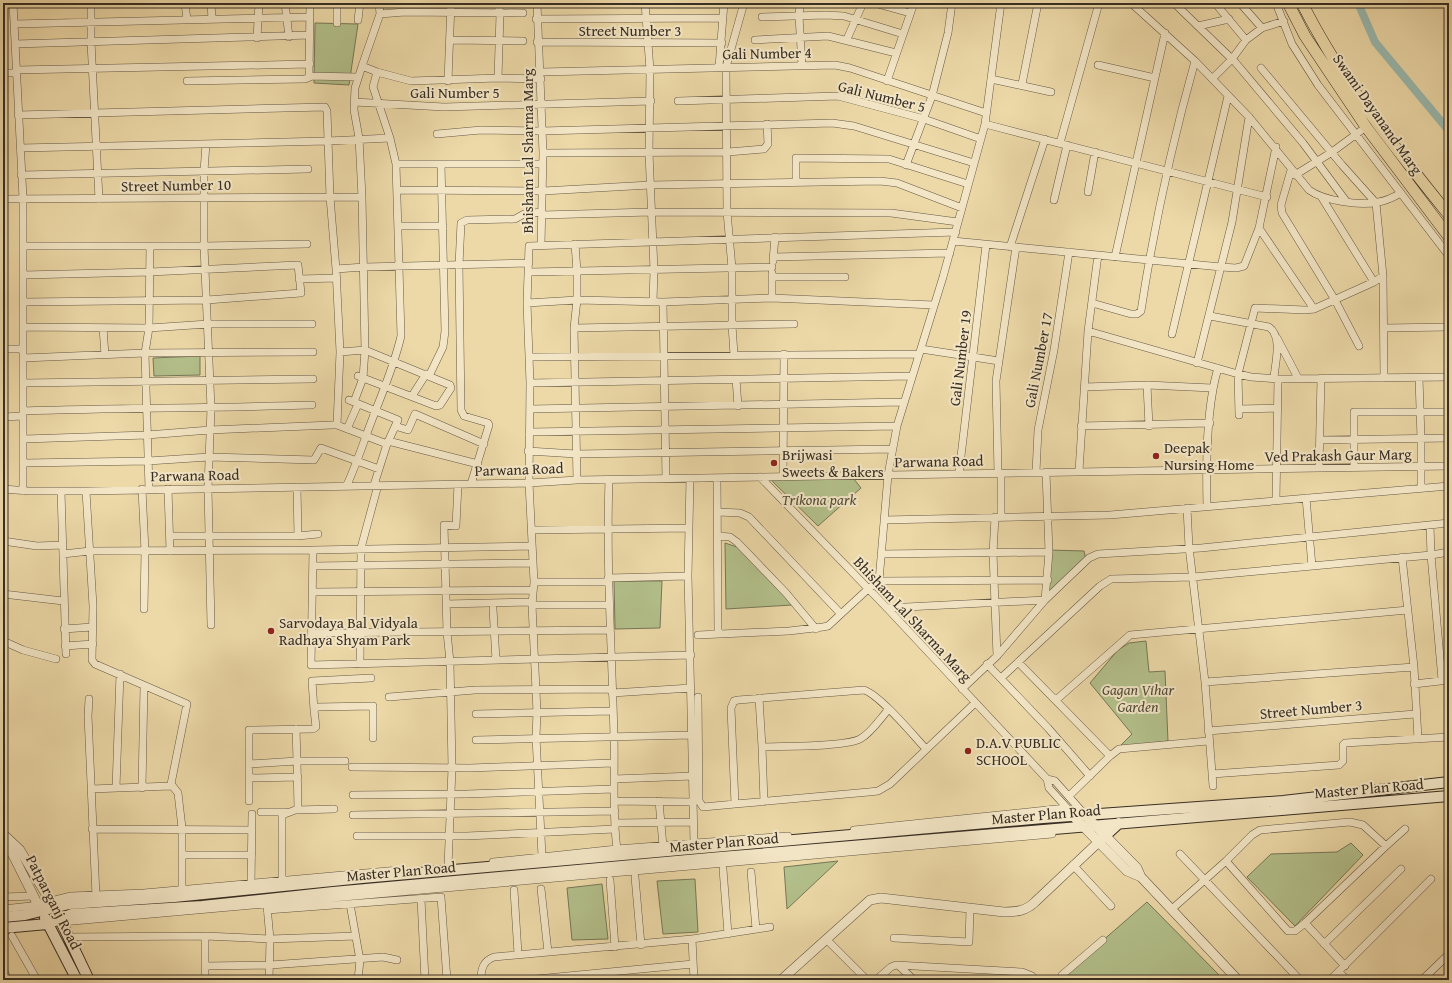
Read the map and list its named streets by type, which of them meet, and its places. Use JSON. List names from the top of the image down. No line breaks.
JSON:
{"streets":{"main road":["Swami Dayanand Marg","Master Plan Road","Patparganj Road"],"street":["Street Number 3","Gali Number 4","Gali Number 5","Bhisham Lal Sharma Marg","Street Number 10","Gali Number 19","Gali Number 17","Ved Prakash Gaur Marg","Parwana Road"]},"crossings":[["Street Number 3","Bhisham Lal Sharma Marg"],["Gali Number 4","Bhisham Lal Sharma Marg"],["Gali Number 5","Bhisham Lal Sharma Marg"],["Bhisham Lal Sharma Marg","Parwana Road"],["Bhisham Lal Sharma Marg","Master Plan Road"],["Gali Number 19","Parwana Road"],["Gali Number 17","Ved Prakash Gaur Marg"],["Gali Number 17","Parwana Road"],["Ved Prakash Gaur Marg","Parwana Road"],["Master Plan Road","Patparganj Road"]],"parks":["Trikona park","Gagan Vihar Garden"],"places":["Deepak Nursing Home","Brijwasi Sweets & Bakers","Sarvodaya Bal Vidyala Radhaya Shyam Park","D.A.V PUBLIC SCHOOL"]}
